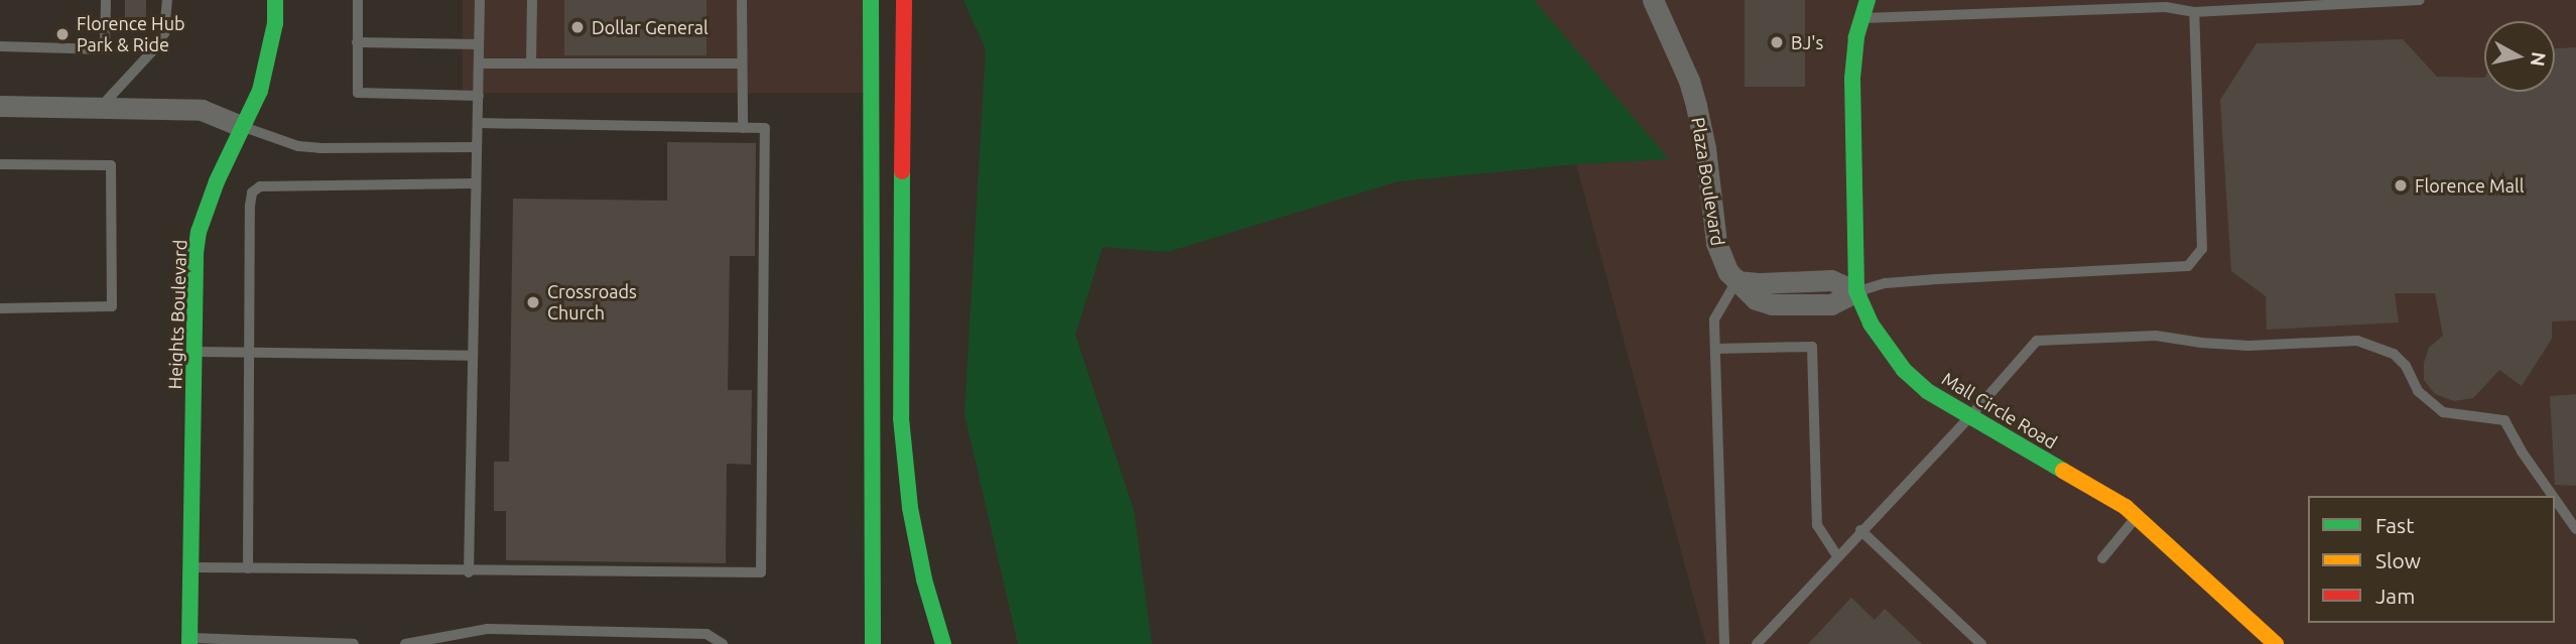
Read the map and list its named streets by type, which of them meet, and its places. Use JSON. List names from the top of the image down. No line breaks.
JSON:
{"streets":{"main road":["Heights Boulevard","Mall Circle Road"],"street":["Plaza Boulevard"]},"places":["Dollar General","Florence Hub Park & Ride","BJ's","Florence Mall","Crossroads Church"],"legend":["Fast","Slow","Jam"],"north":"right"}
